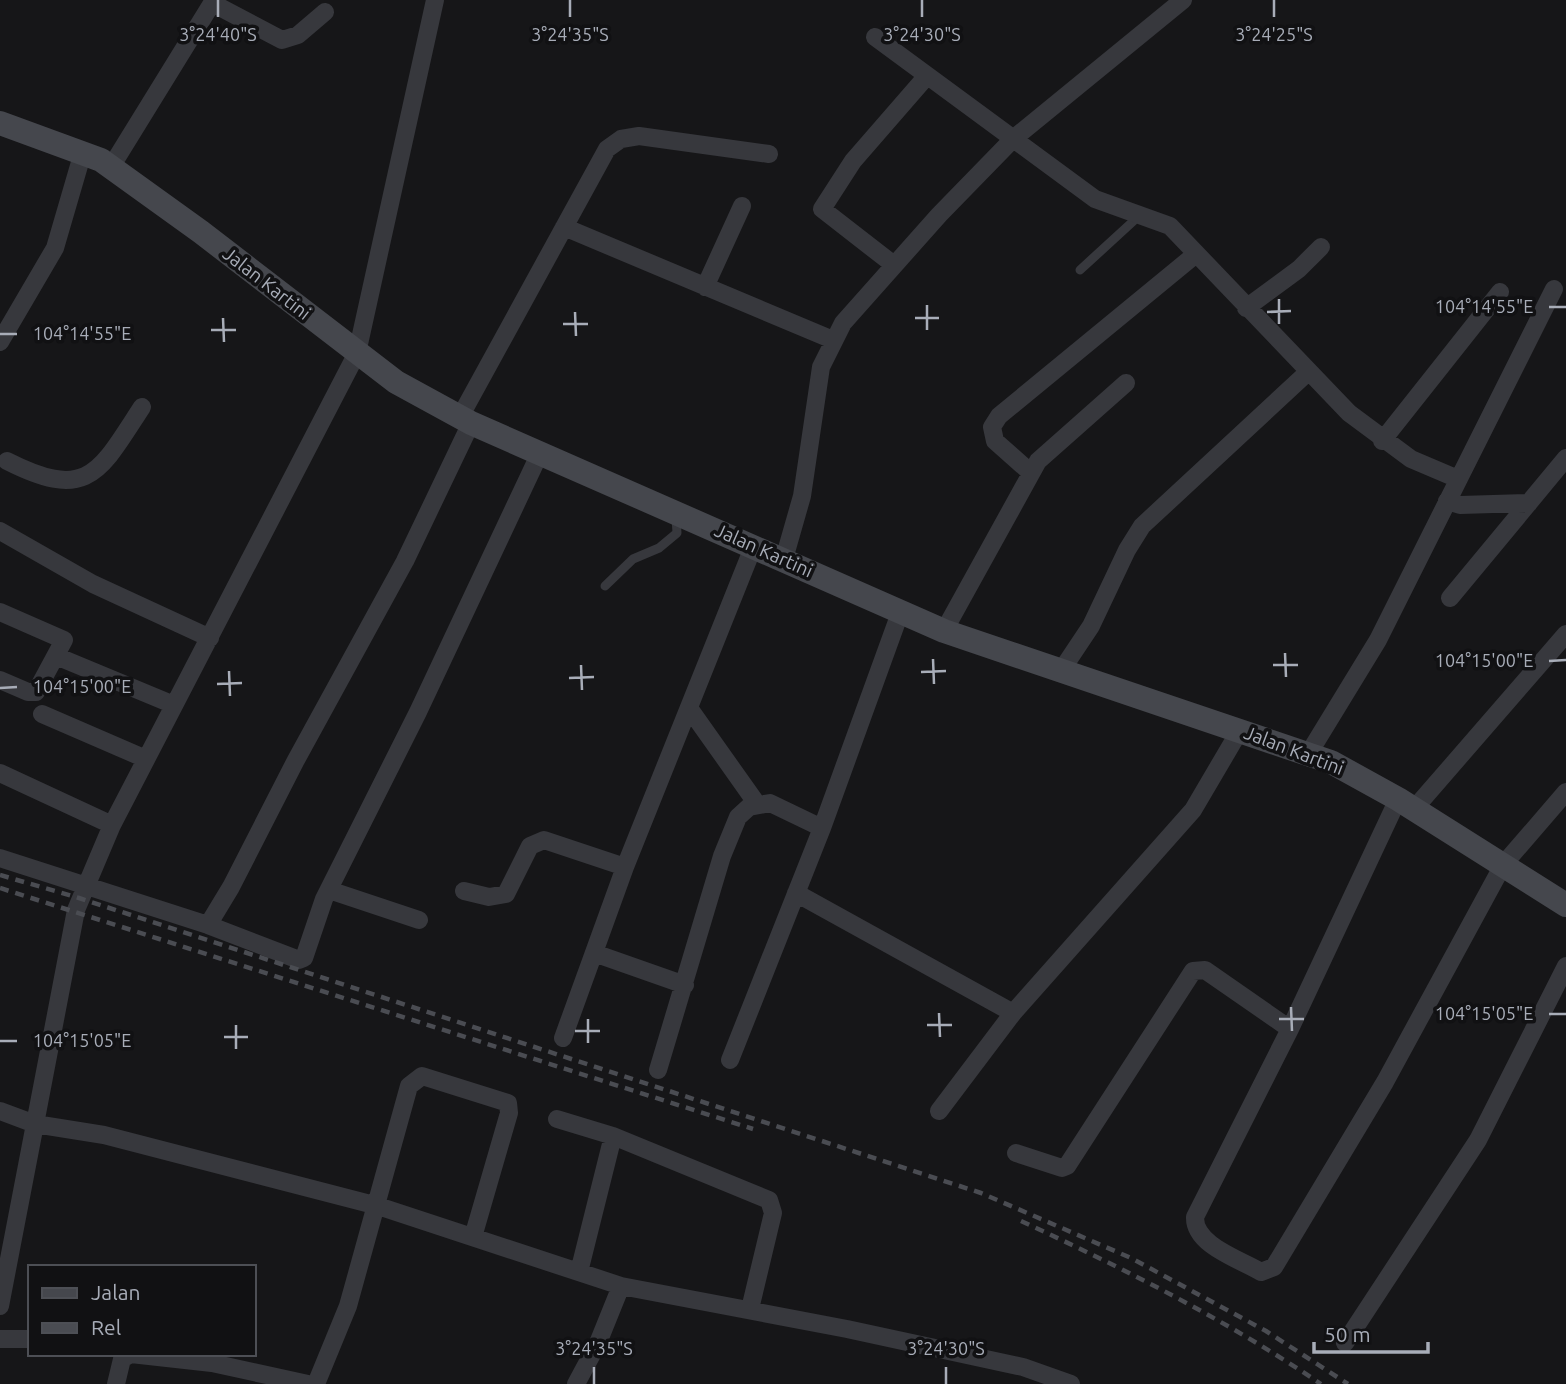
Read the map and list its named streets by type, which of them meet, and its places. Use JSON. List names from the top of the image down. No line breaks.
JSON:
{"streets":{"street":["Jalan Kartini"]},"legend":["Jalan","Rel"],"scale_bar":"50 m","coordinates":["3°24'40\"S","3°24'35\"S","3°24'30\"S","3°24'25\"S","104°14'55\"E","104°15'00\"E","104°15'05\"E"]}
